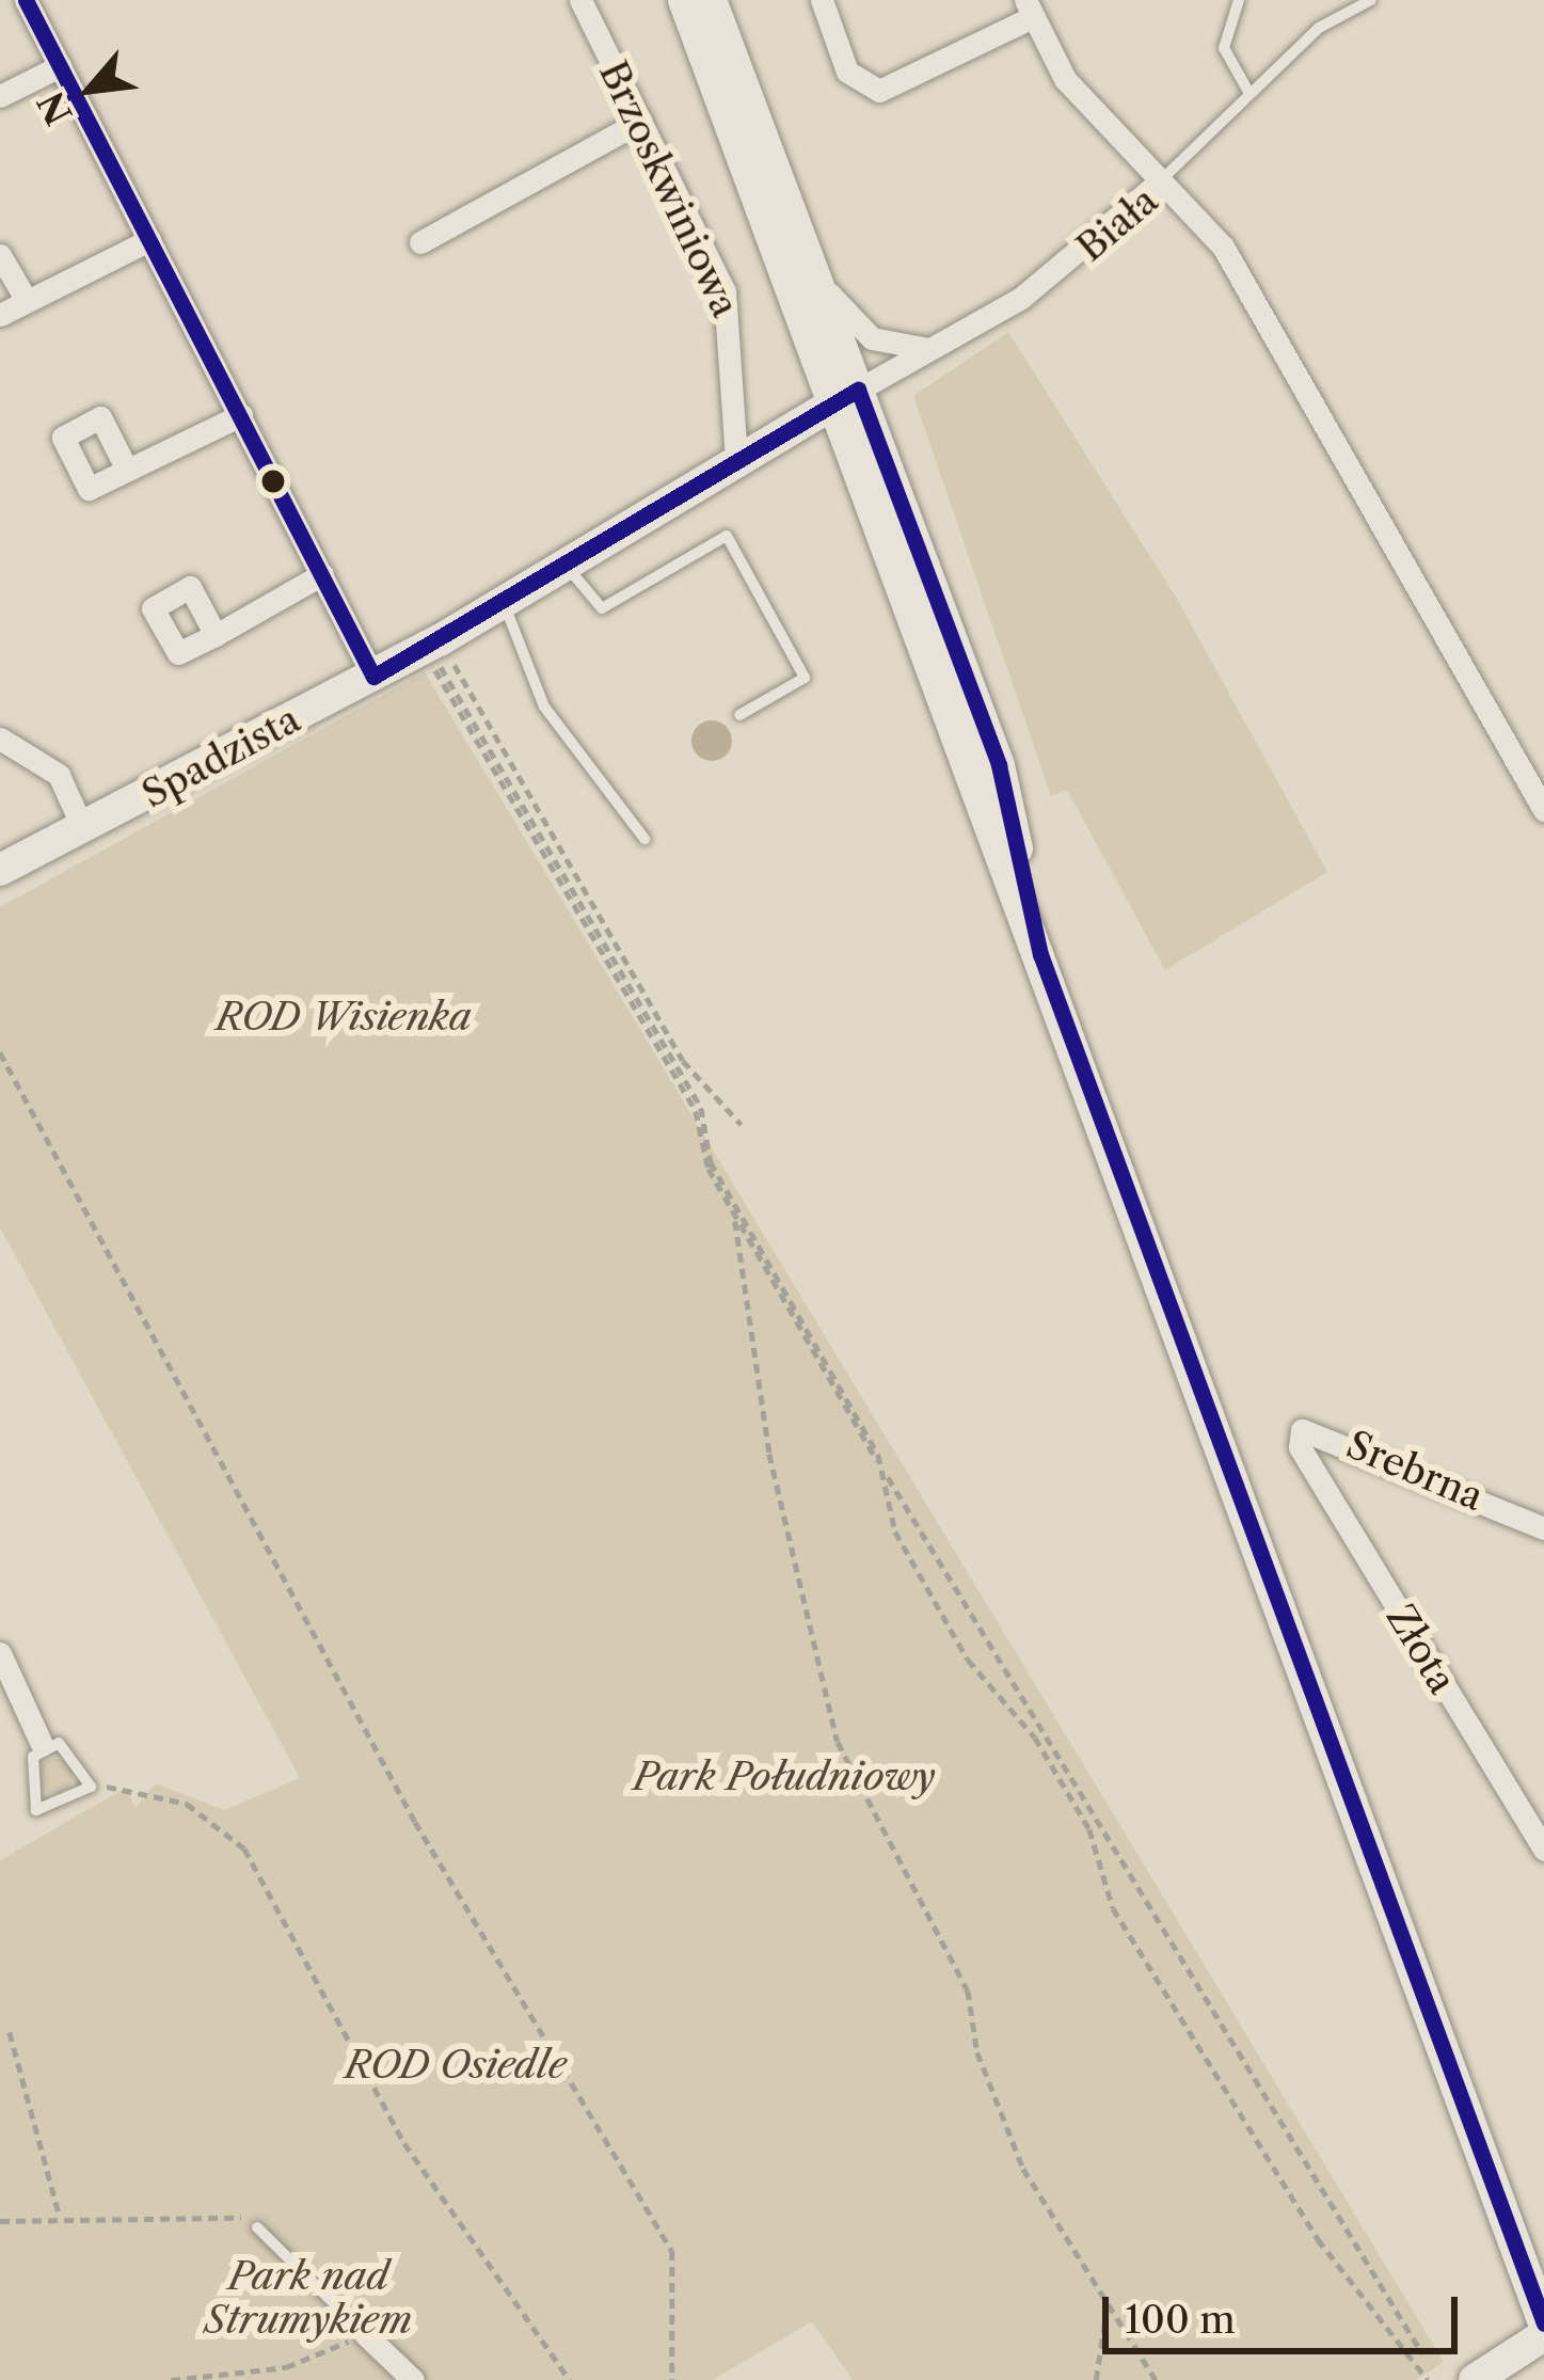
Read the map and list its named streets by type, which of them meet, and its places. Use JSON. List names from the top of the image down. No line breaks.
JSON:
{"streets":{"main road":["Biała","Spadzista"],"street":["Brzoskwiniowa","Srebrna","Złota"]},"crossings":[["Brzoskwiniowa","Biała"],["Biała","Spadzista"],["Srebrna","Złota"]],"parks":["ROD Wisienka","Park Południowy","ROD Osiedle","Park nad Strumykiem"],"scale_bar":"100 m","north":"bottom left"}
